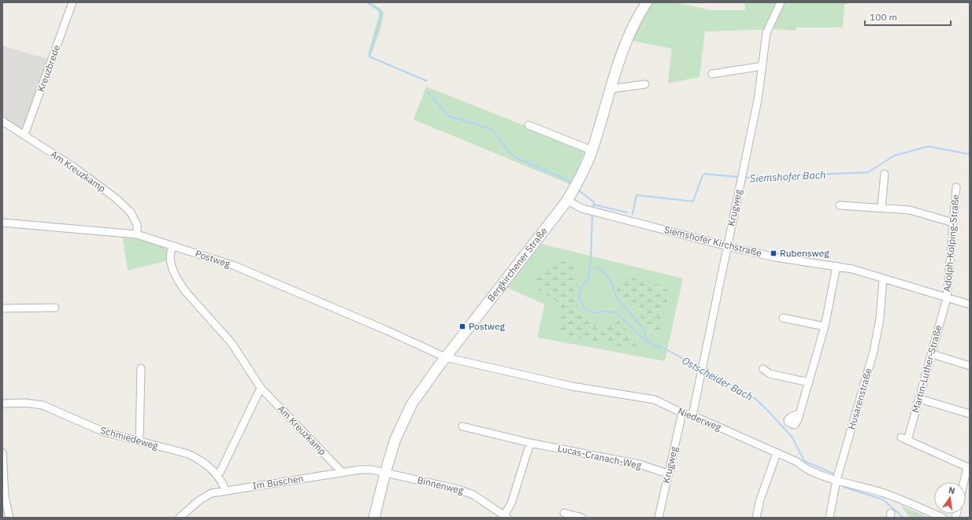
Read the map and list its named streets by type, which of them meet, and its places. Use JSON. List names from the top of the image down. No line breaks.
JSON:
{"streets":{"street":["Kreuzbrede","Am Kreuzkamp","Krugweg","Siemshofer Kirchstraße","Adolph-Kolping-Straße","Postweg","Bergkirchener Straße","Martin-Luther-Straße","Husarenstraße","Niederweg","Schmiedeweg","Lucas-Cranach-Weg","Im Büschen","Binnenweg"]},"crossings":[["Kreuzbrede","Am Kreuzkamp"],["Am Kreuzkamp","Postweg"],["Am Kreuzkamp","Im Büschen"],["Krugweg","Siemshofer Kirchstraße"],["Krugweg","Niederweg"],["Krugweg","Lucas-Cranach-Weg"],["Siemshofer Kirchstraße","Adolph-Kolping-Straße"],["Siemshofer Kirchstraße","Bergkirchener Straße"],["Siemshofer Kirchstraße","Martin-Luther-Straße"],["Siemshofer Kirchstraße","Husarenstraße"],["Adolph-Kolping-Straße","Martin-Luther-Straße"],["Postweg","Bergkirchener Straße"],["Postweg","Niederweg"],["Bergkirchener Straße","Niederweg"],["Bergkirchener Straße","Im Büschen"],["Bergkirchener Straße","Binnenweg"],["Husarenstraße","Niederweg"],["Schmiedeweg","Im Büschen"],["Im Büschen","Binnenweg"]],"water":["Siemshofer Bach","Ostscheider Bach"],"places":{"transit":["Rubensweg","Postweg"]},"scale_bar":"100 m","north":"top"}
